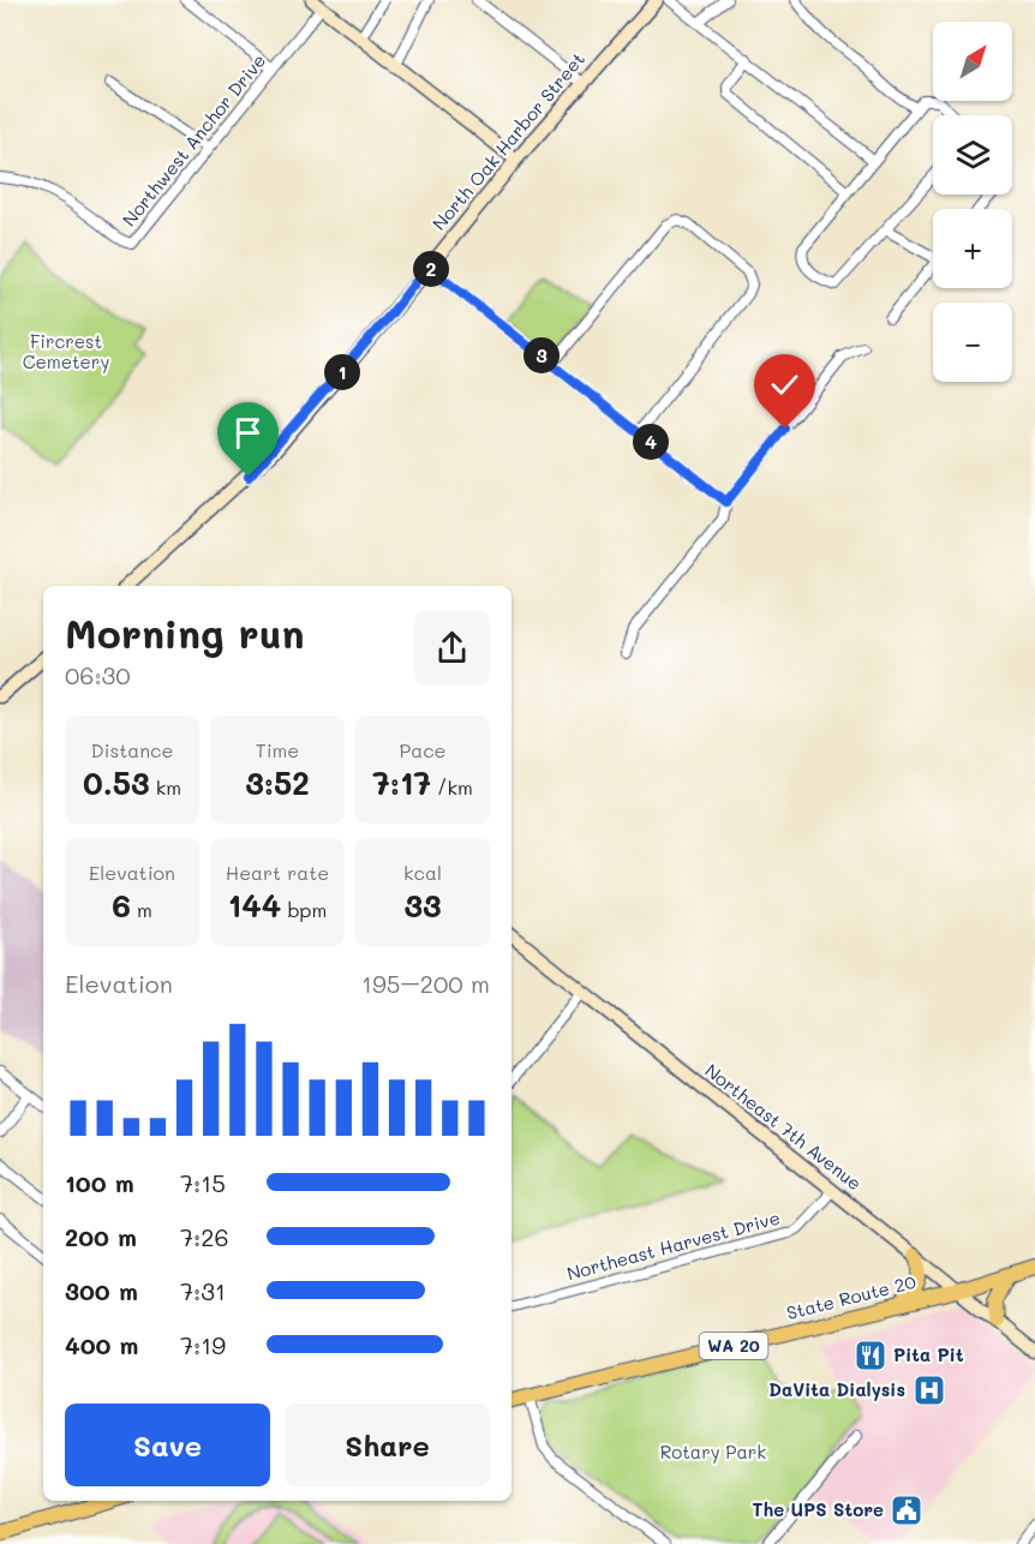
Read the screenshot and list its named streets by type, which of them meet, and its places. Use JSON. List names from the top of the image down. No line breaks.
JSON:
{"streets":{"main road":["State Route 20","WA 20"],"street":["Northwest Anchor Drive","North Oak Harbor Street","Northeast 7th Avenue","Northeast Harvest Drive"]},"crossings":[["Northeast 7th Avenue","Northeast Harvest Drive"],["Northeast 7th Avenue","State Route 20"]],"parks":["Fircrest Cemetery","Rotary Park"],"places":{"restaurant":["Pita Pit"],"hospital":["DaVita Dialysis"],"public building":["The UPS Store"]},"north":"top right","page":{"map_buttons":["+","−"],"pins":["2","3","1","4"],"heading":["Morning run","06:30"],"stats":[["Distance","0.53 km"],["Time","3:52"],["Pace","7:17 /km"],["Elevation","6 m"],["Heart rate","144 bpm"],["kcal","33"]],"chart":["Elevation","195–200 m"],"list":[{"name":"100 m","note":"7:15"},{"name":"200 m","note":"7:26"},{"name":"300 m","note":"7:31"},{"name":"400 m","note":"7:19"}],"buttons":["Save","Share"]}}
